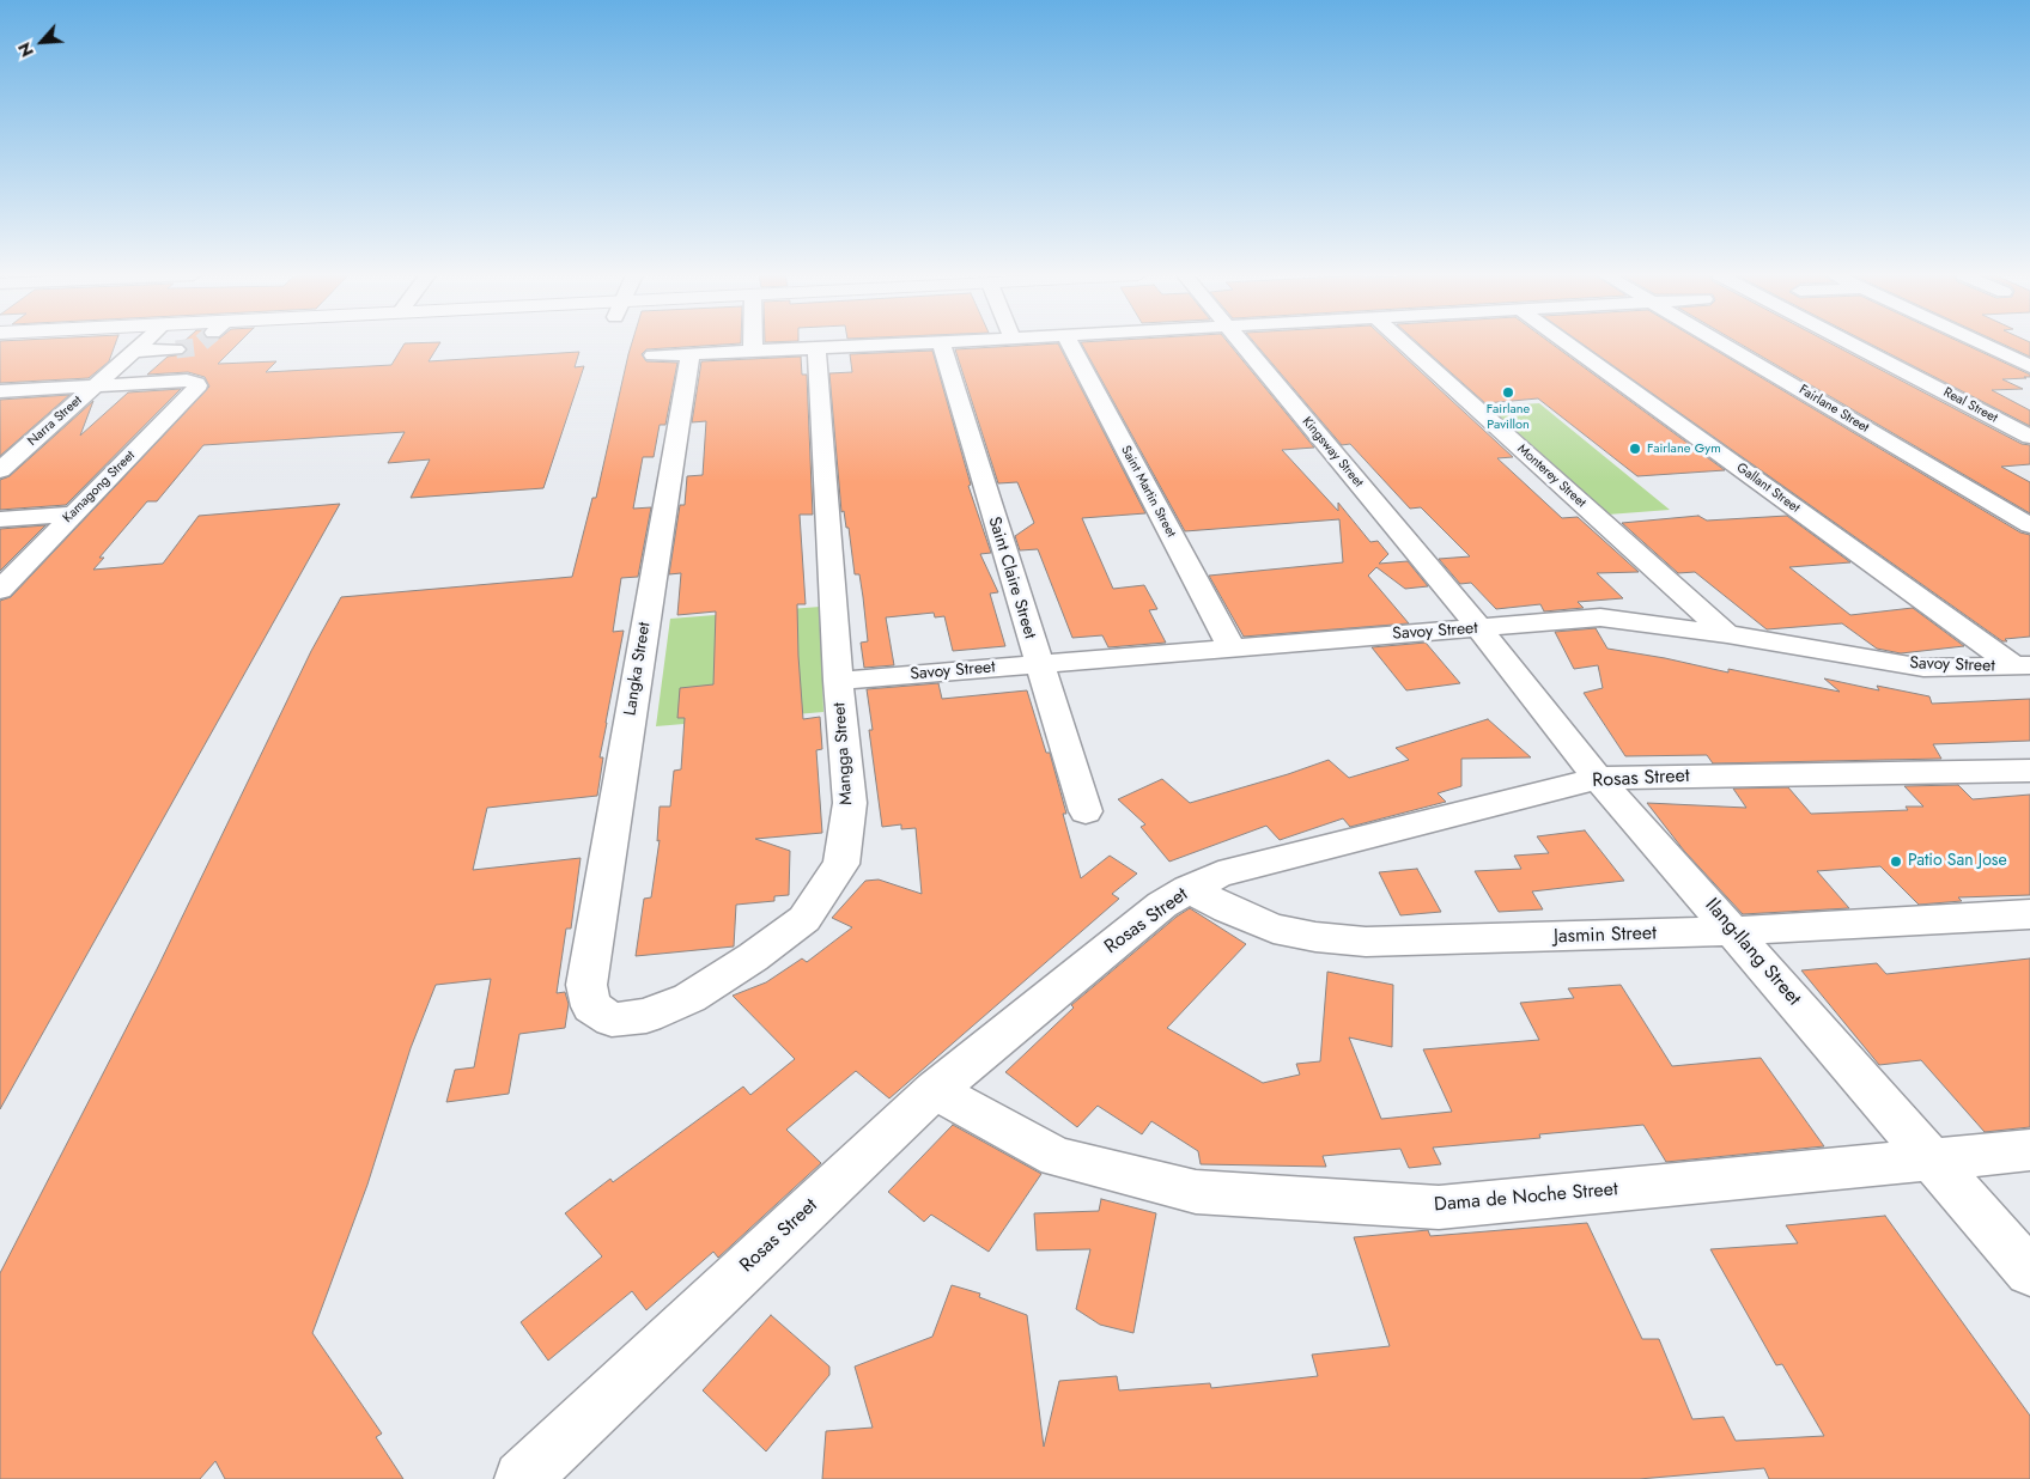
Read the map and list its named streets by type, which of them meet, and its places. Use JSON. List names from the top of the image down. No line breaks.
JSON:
{"streets":{"street":["Real Street","Fairlane Street","Narra Street","Kingsway Street","Monterey Street","Kamagong Street","Gallant Street","Saint Martin Street","Saint Claire Street","Savoy Street","Langka Street","Mangga Street","Rosas Street","Jasmin Street","Ilang-Ilang Street","Dama de Noche Street"]},"crossings":[["Narra Street","Kamagong Street"],["Kingsway Street","Savoy Street"],["Kingsway Street","Ilang-Ilang Street"],["Monterey Street","Savoy Street"],["Gallant Street","Savoy Street"],["Saint Martin Street","Savoy Street"],["Saint Claire Street","Savoy Street"],["Savoy Street","Mangga Street"],["Savoy Street","Ilang-Ilang Street"],["Langka Street","Mangga Street"],["Rosas Street","Jasmin Street"],["Rosas Street","Ilang-Ilang Street"],["Rosas Street","Dama de Noche Street"],["Jasmin Street","Ilang-Ilang Street"],["Ilang-Ilang Street","Dama de Noche Street"]],"places":["Fairlane Pavillon","Fairlane Gym","Patio San Jose"],"north":"bottom left"}
